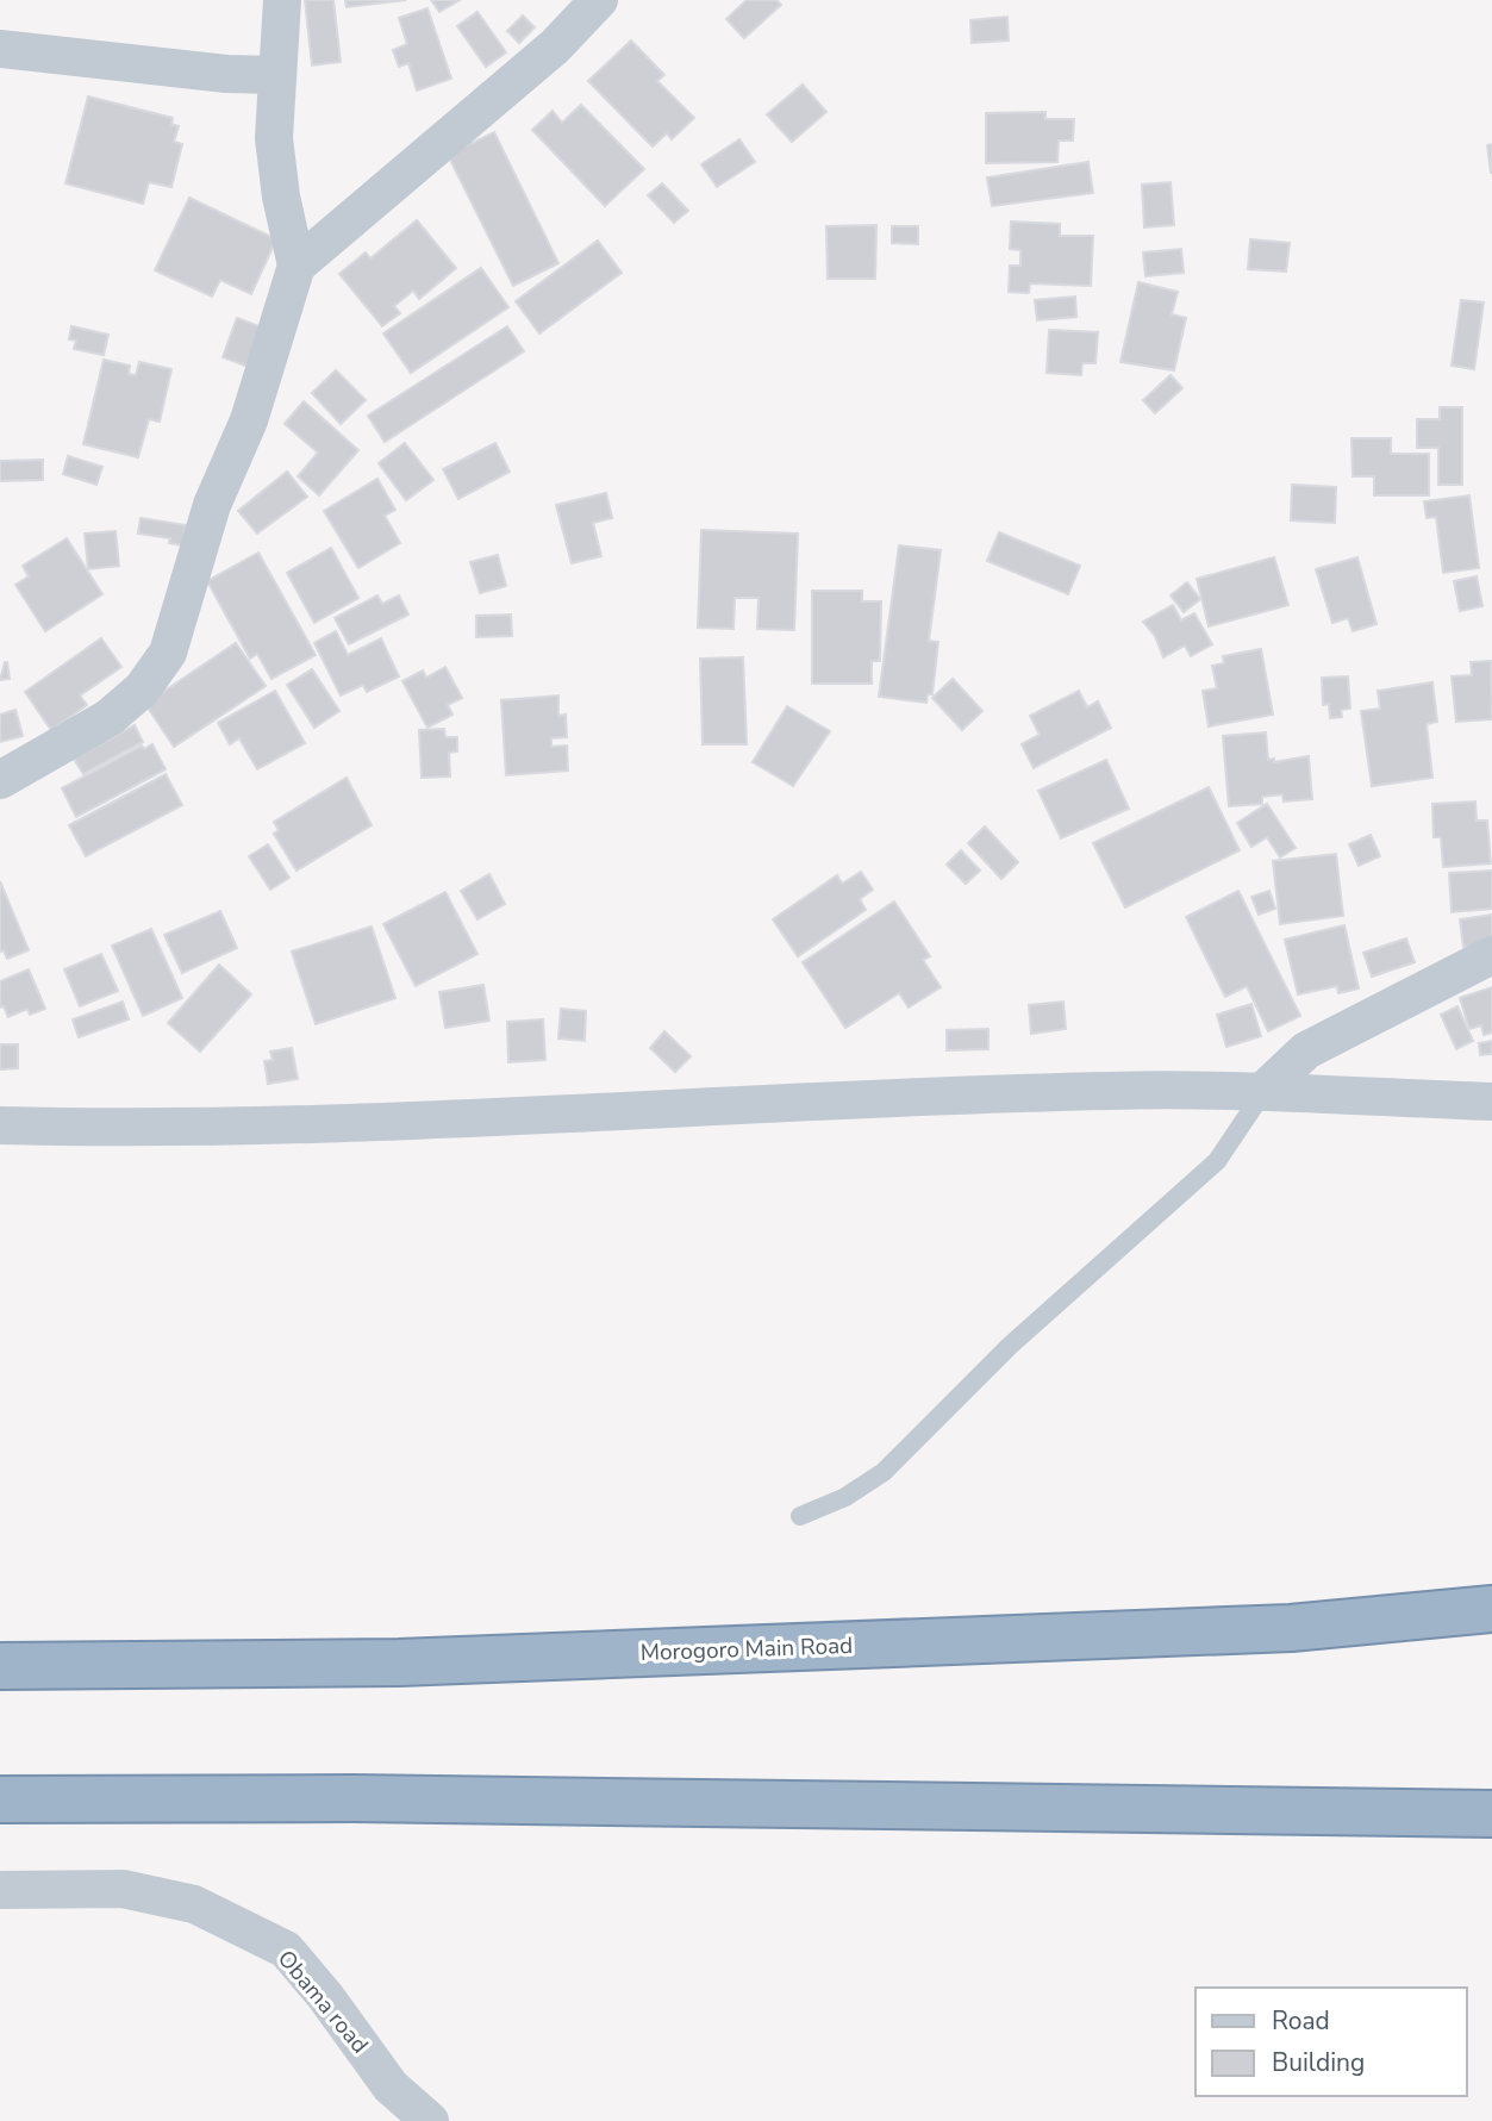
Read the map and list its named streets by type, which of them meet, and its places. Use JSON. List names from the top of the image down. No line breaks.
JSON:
{"streets":{"highway":["Morogoro Main Road"],"street":["Obama road"]},"legend":["Road","Building"]}
